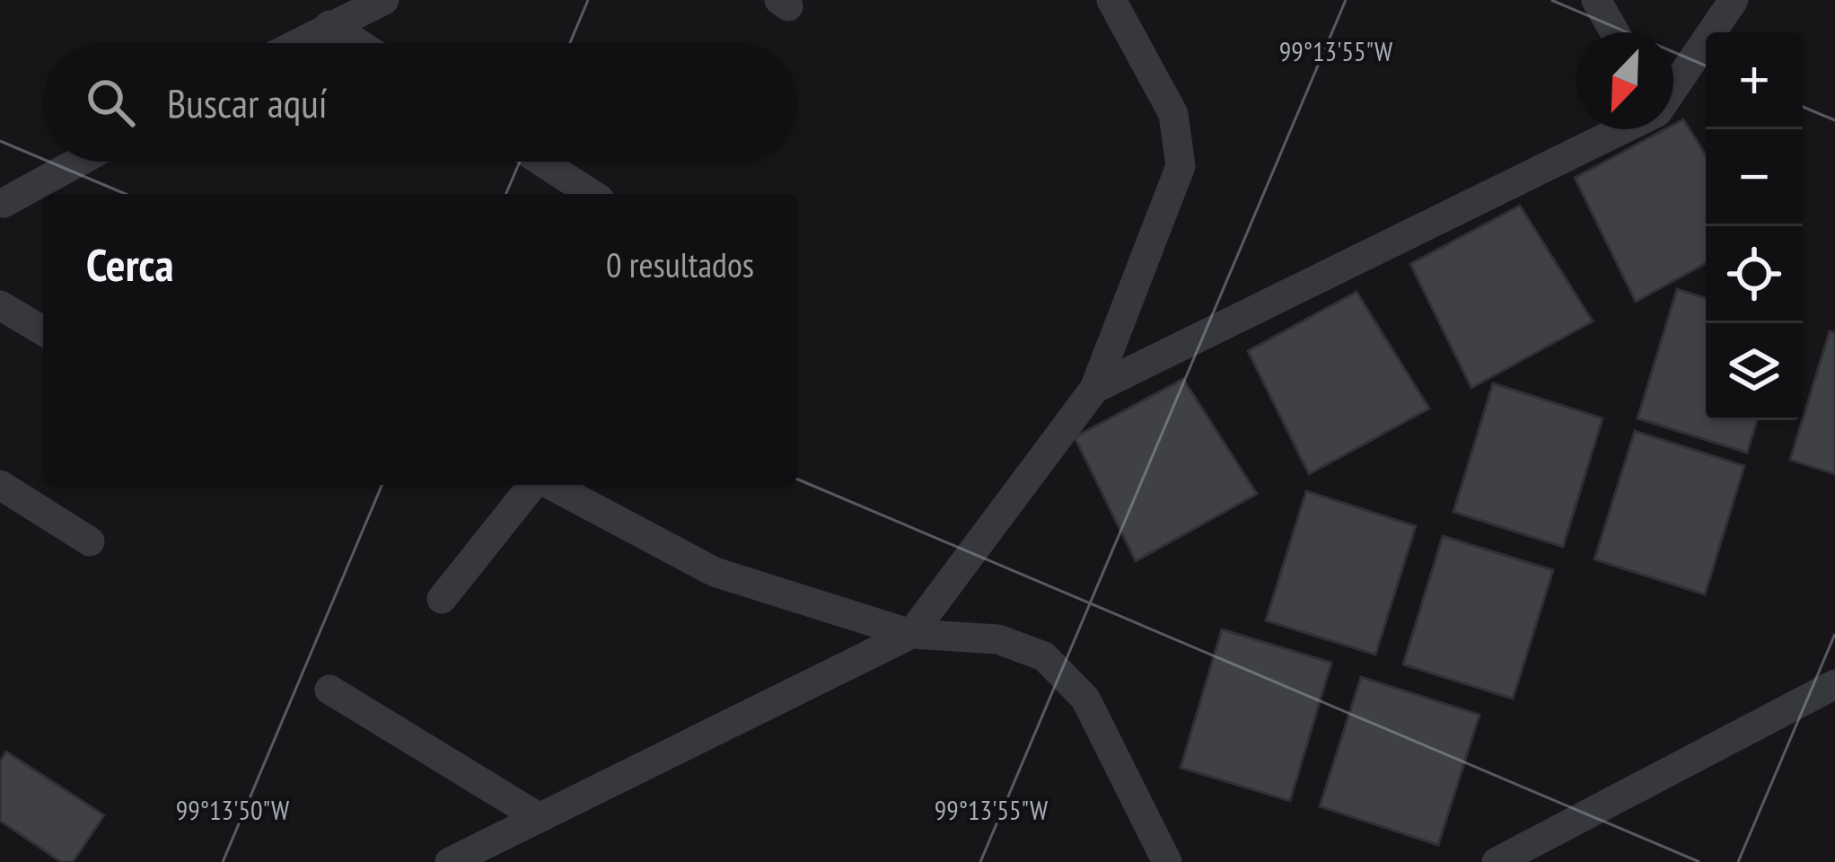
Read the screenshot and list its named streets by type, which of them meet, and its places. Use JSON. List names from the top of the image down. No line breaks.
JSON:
{"north":"bottom left","page":{"map_buttons":["+","−"],"search":"Buscar aquí","heading":["Cerca","0 resultados"]},"coordinates":["99°13'55\"W","99°13'50\"W"]}
